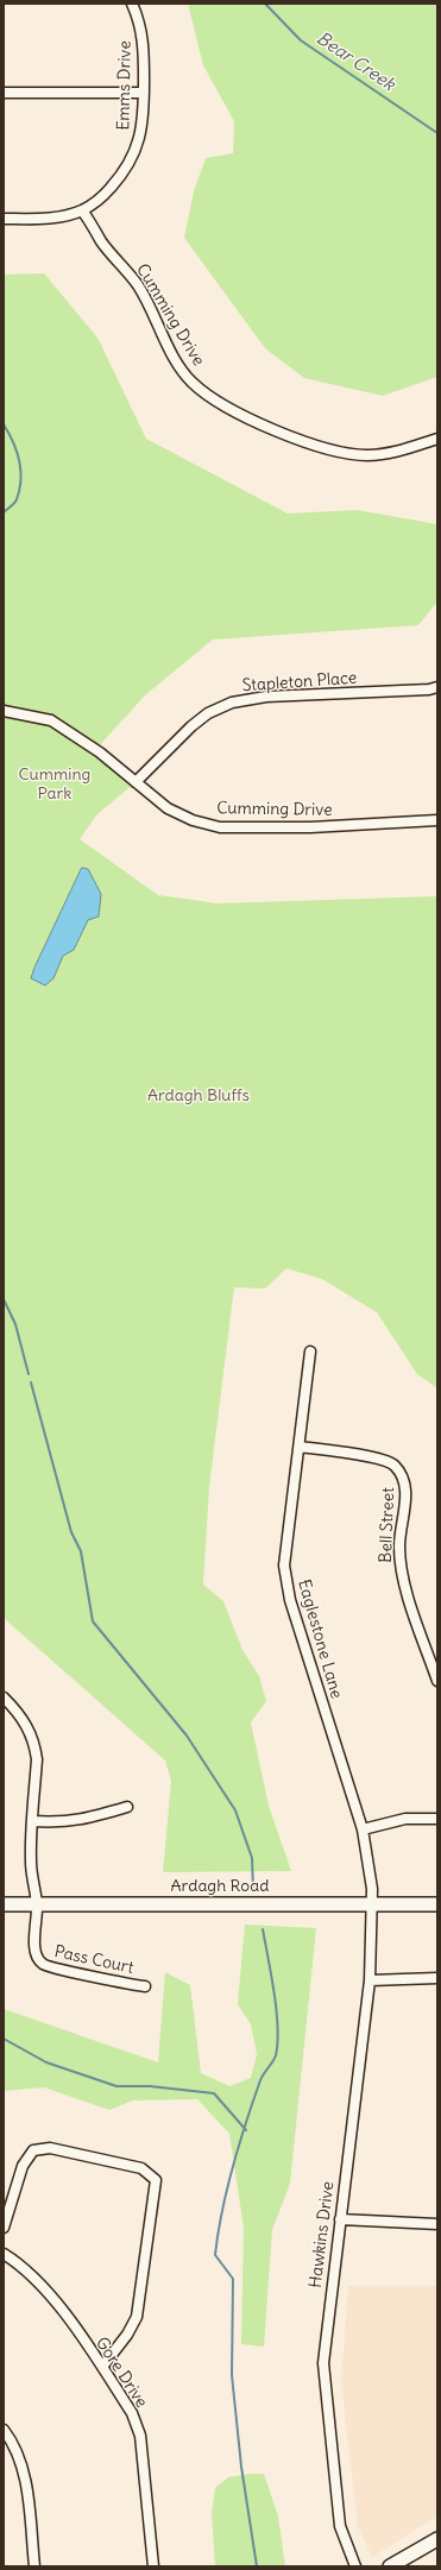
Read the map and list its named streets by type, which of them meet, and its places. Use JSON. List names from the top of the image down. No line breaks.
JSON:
{"streets":{"street":["Emms Drive","Cumming Drive","Stapleton Place","Bell Street","Eaglestone Lane","Ardagh Road","Pass Court","Hawkins Drive","Gore Drive"]},"crossings":[["Emms Drive","Cumming Drive"],["Cumming Drive","Stapleton Place"],["Bell Street","Eaglestone Lane"],["Eaglestone Lane","Ardagh Road"],["Eaglestone Lane","Hawkins Drive"],["Ardagh Road","Pass Court"],["Ardagh Road","Hawkins Drive"]],"water":["Bear Creek"],"parks":["Cumming Park","Ardagh Bluffs"]}
